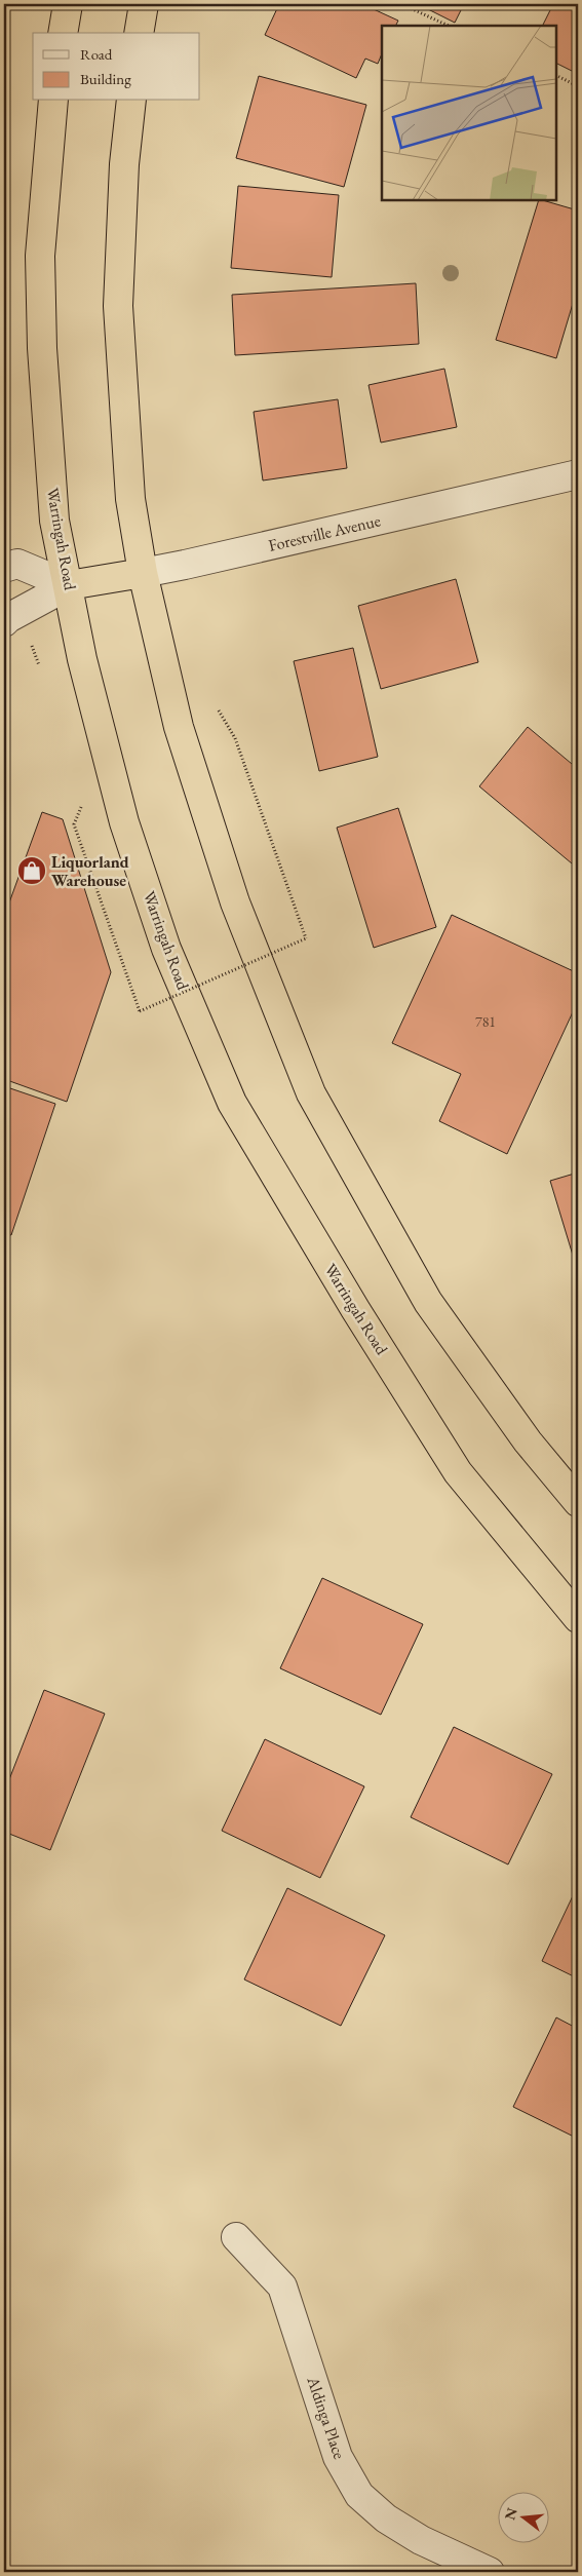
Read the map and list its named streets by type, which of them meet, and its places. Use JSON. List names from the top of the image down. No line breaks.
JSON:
{"streets":{"highway":["Forestville Avenue","Warringah Road"],"street":["Aldinga Place"]},"crossings":[["Forestville Avenue","Warringah Road"]],"places":{"shop":["Liquorland Warehouse"]},"house_numbers":["781"],"legend":["Road","Building"],"north":"left"}
